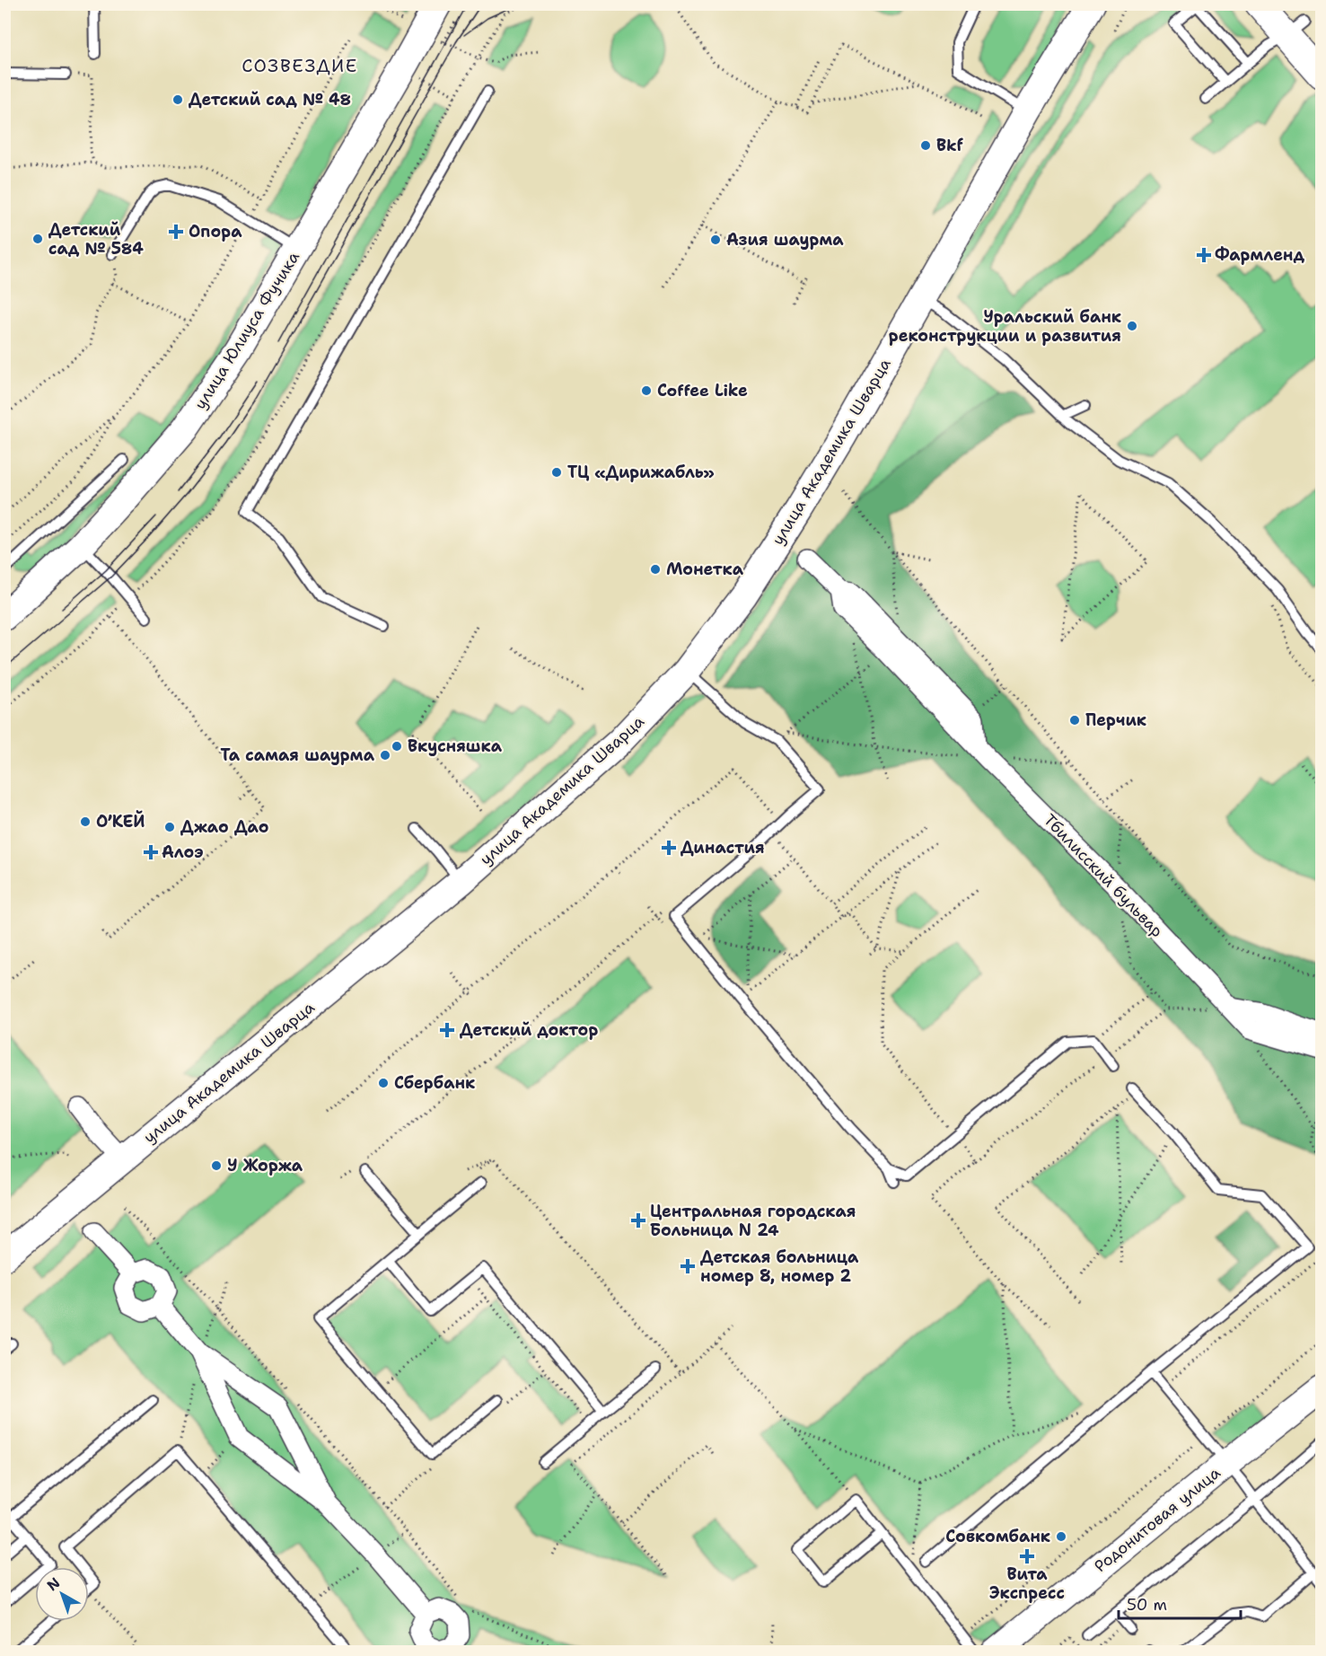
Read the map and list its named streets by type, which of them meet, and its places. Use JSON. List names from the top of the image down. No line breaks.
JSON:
{"streets":{"street":["улица Юлиуса Фучика","улица Академика Шварца","Тбилисский бульвар","Родонитовая улица"]},"districts":["СОЗВЕЗДИЕ"],"places":{"other":["Детский сад № 48","Bkf","Детский сад № 584","Азия шаурма","Уральский банк реконструкции и развития","Coffee Like","ТЦ «Дирижабль»","Монетка","Перчик","Вкусняшка","Та самая шаурма","О’КЕЙ","Джао Дао","Сбербанк","У Жоржа","Совкомбанк"],"health":["Опора","Фармленд","Династия","Алоэ","Детский доктор","Центральная городская Больница N 24","Детская больница номер 8, номер 2","Вита Экспресс"]},"scale_bar":"50 m","north":"top left"}
